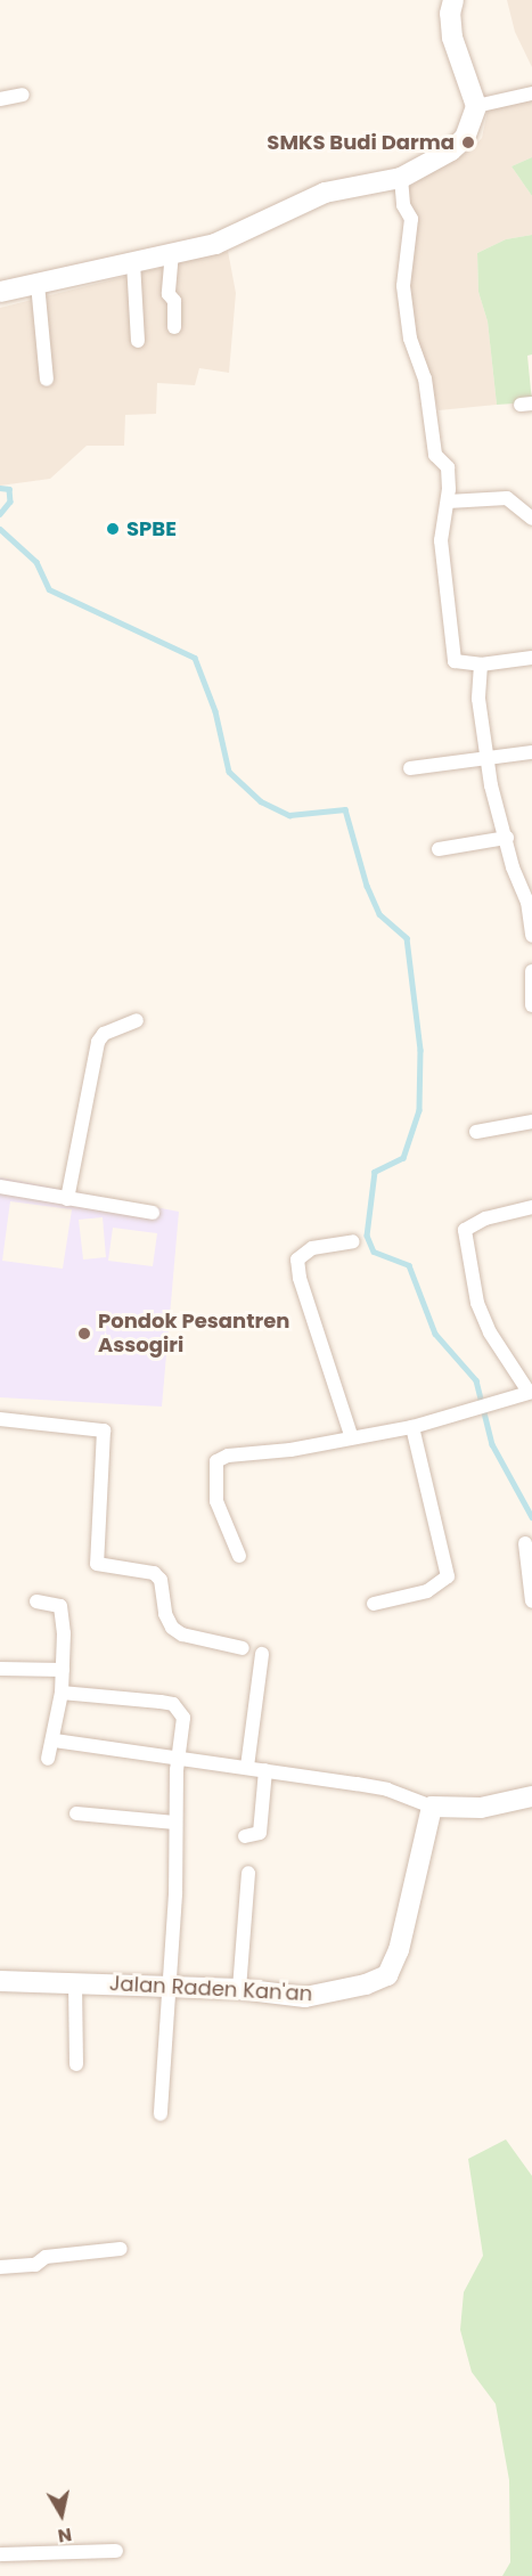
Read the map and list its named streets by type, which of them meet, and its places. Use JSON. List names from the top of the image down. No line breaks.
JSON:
{"streets":{"street":["Jalan Raden Kan'an"]},"places":["SMKS Budi Darma","SPBE","Pondok Pesantren Assogiri"],"north":"bottom"}
